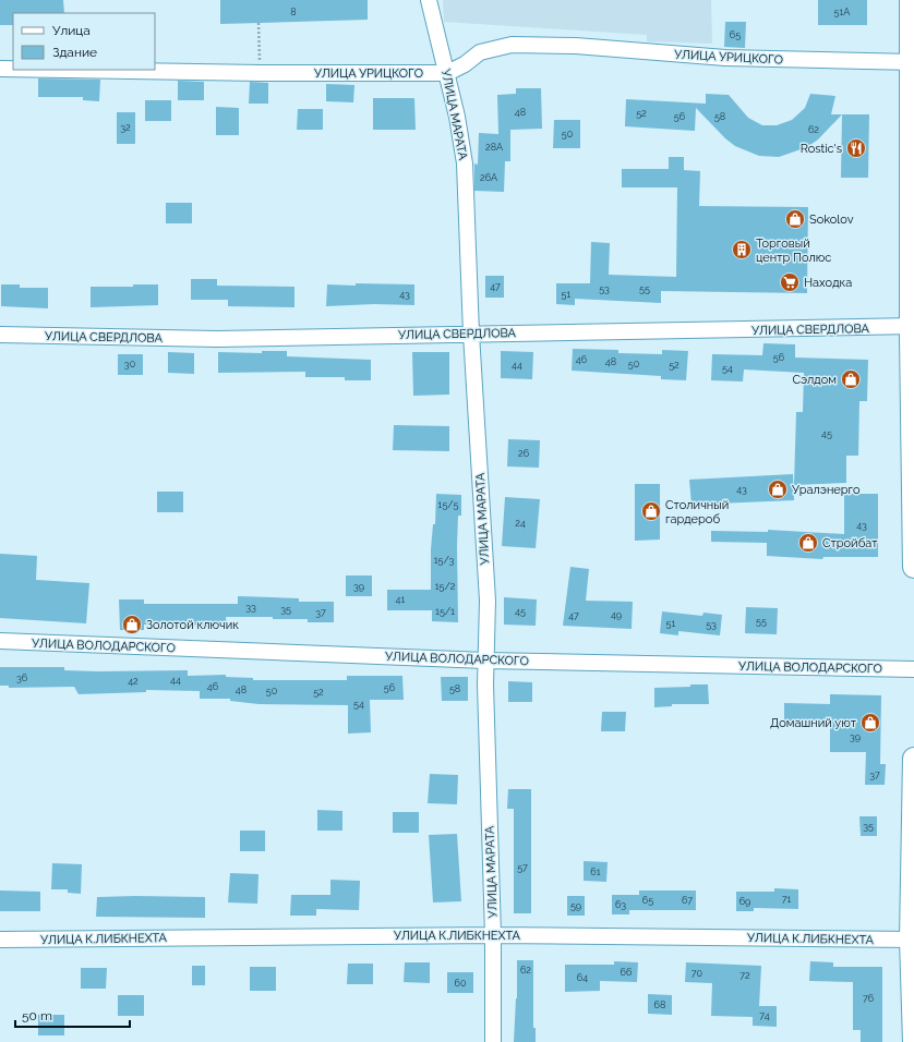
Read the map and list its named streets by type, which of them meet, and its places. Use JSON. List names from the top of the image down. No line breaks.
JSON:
{"streets":{"street":["УЛИЦА УРИЦКОГО","УЛИЦА МАРАТА","УЛИЦА СВЕРДЛОВА","УЛИЦА ВОЛОДАРСКОГО","УЛИЦА К.ЛИБКНЕХТА"]},"crossings":[["УЛИЦА УРИЦКОГО","УЛИЦА МАРАТА"],["УЛИЦА МАРАТА","УЛИЦА СВЕРДЛОВА"],["УЛИЦА МАРАТА","УЛИЦА ВОЛОДАРСКОГО"],["УЛИЦА МАРАТА","УЛИЦА К.ЛИБКНЕХТА"]],"places":{"restaurant":["Rostic's"],"shop":["Sokolov","Сэлдом","Уралэнерго","Столичный гардероб","Стройбат","Золотой ключик","Домашний уют"],"building":["Торговый центр Полюс"],"supermarket":["Находка"]},"house_numbers":["8","51А","65","48","52","56","58","32","62","50","28А","26А","47","53","55","43","51","56","46","48","30","50","44","52","54","45","26","43","15/5","24","43","15/3","39","15/2","41","33","35","15/1","45","37","49","47","55","51","53","36","44","42","46","56","58","48","50","52","54","39","37","35","57","61","71","65","67","69","63","59","62","66","70","72","64","60","76","68","74"],"legend":["Улица","Здание"],"scale_bar":"50 m"}
